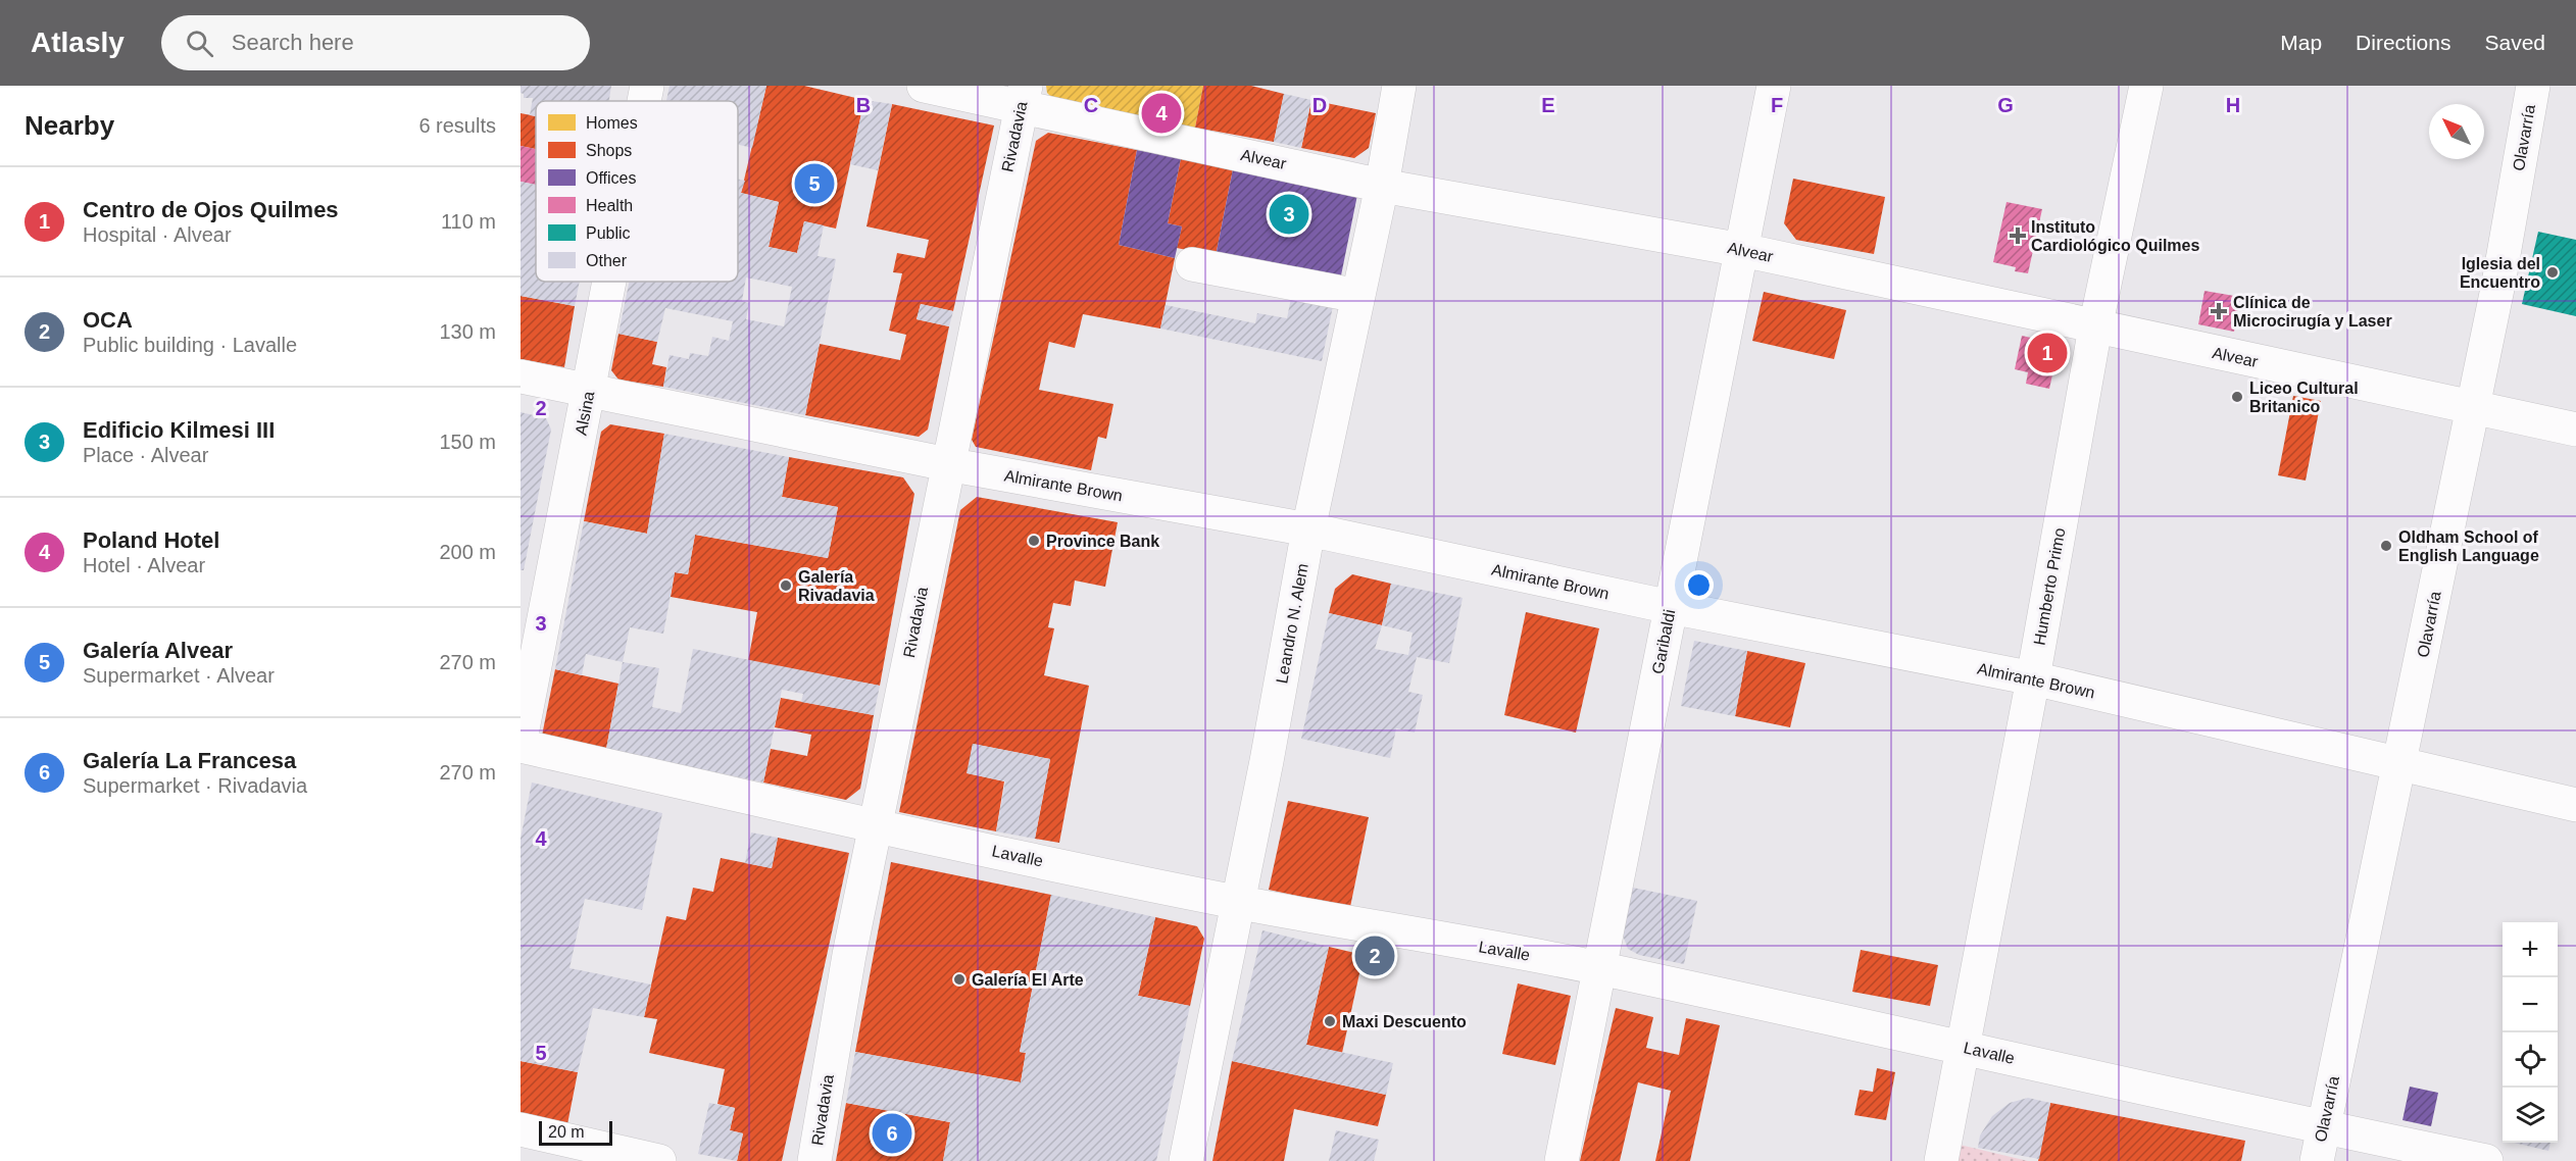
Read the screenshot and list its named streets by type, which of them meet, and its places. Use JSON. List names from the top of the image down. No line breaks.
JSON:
{"streets":{"street":["Rivadavia","Olavarría","Alvear","Alsina","Almirante Brown","Humberto Primo","Leandro N. Alem","Garibaldi","Lavalle"]},"crossings":[["Rivadavia","Alvear"],["Rivadavia","Almirante Brown"],["Rivadavia","Lavalle"],["Olavarría","Alvear"],["Olavarría","Almirante Brown"],["Olavarría","Lavalle"],["Alvear","Humberto Primo"],["Alvear","Leandro N. Alem"],["Alvear","Garibaldi"],["Alsina","Almirante Brown"],["Almirante Brown","Humberto Primo"],["Almirante Brown","Leandro N. Alem"],["Almirante Brown","Garibaldi"],["Humberto Primo","Lavalle"],["Leandro N. Alem","Lavalle"],["Garibaldi","Lavalle"]],"places":{"health":["Instituto Cardiológico Quilmes","Clínica de Microcirugía y Laser"],"other":["Iglesia del Encuentro","Liceo Cultural Britanico","Province Bank","Oldham School of English Language","Galería Rivadavia","Galería El Arte","Maxi Descuento"]},"legend":["Homes","Shops","Offices","Health","Public","Other"],"scale_bar":"20 m","north":"top left","page":{"header":"Atlasly","search":"Search here","nav":["Map","Directions","Saved"],"heading":["Nearby","6 results"],"pins":["4","5","3","1","2","6"],"list":[{"mark":"1","name":"Centro de Ojos Quilmes","note":"Hospital · Alvear","value":"110 m"},{"mark":"2","name":"OCA","note":"Public building · Lavalle","value":"130 m"},{"mark":"3","name":"Edificio Kilmesi III","note":"Place · Alvear","value":"150 m"},{"mark":"4","name":"Poland Hotel","note":"Hotel · Alvear","value":"200 m"},{"mark":"5","name":"Galería Alvear","note":"Supermarket · Alvear","value":"270 m"},{"mark":"6","name":"Galería La Francesa","note":"Supermarket · Rivadavia","value":"270 m"}],"map_buttons":["+","−"],"scale":"20 m"},"grid":{"columns":["B","C","D","E","F","G","H"],"rows":["2","3","4","5"]}}
